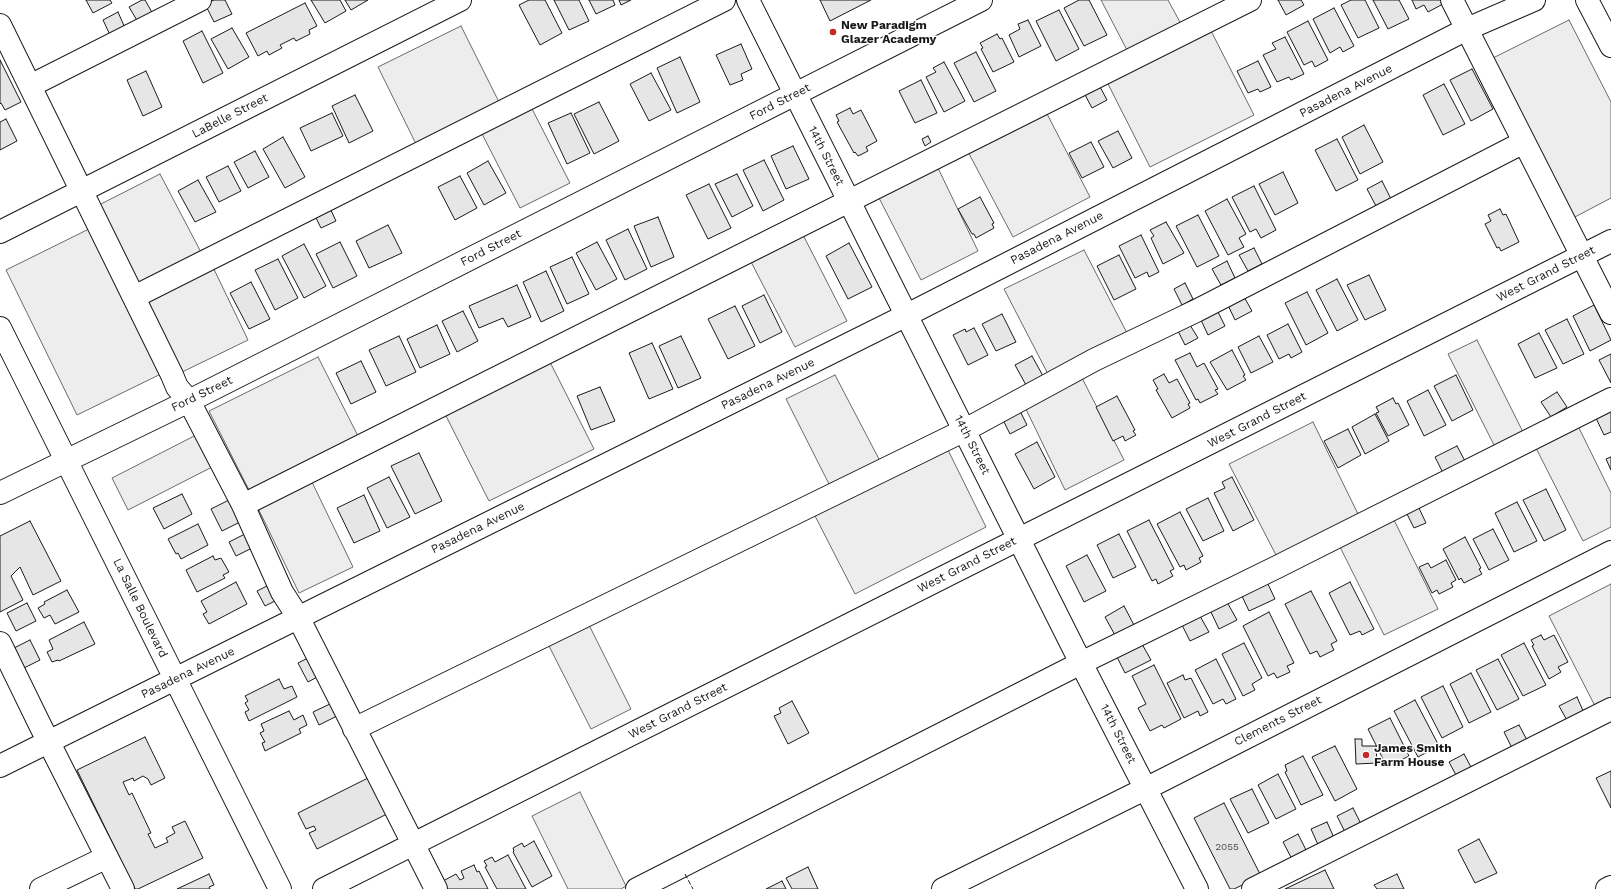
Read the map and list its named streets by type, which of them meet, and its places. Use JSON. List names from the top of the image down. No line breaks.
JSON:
{"streets":{"main road":["Pasadena Avenue","Ford Street","LaBelle Street","14th Street","West Grand Street","La Salle Boulevard","Clements Street"]},"crossings":[["Pasadena Avenue","14th Street"],["Pasadena Avenue","La Salle Boulevard"],["Ford Street","14th Street"],["Ford Street","La Salle Boulevard"],["14th Street","West Grand Street"],["14th Street","Clements Street"]],"places":["New Paradigm Glazer Academy","James Smith Farm House"],"house_numbers":["2055"]}
